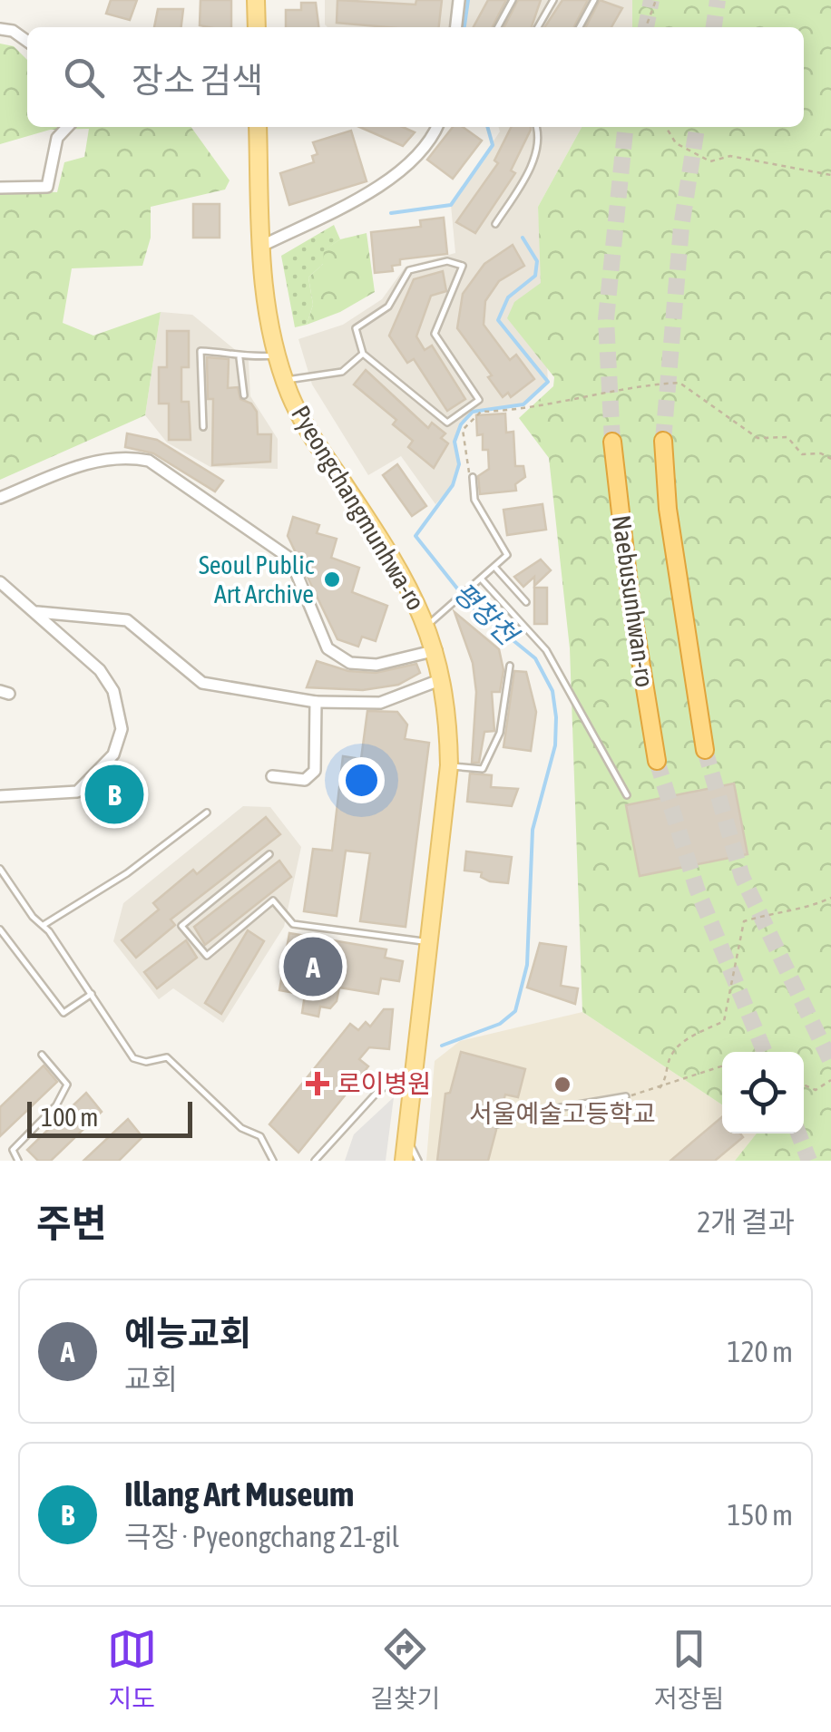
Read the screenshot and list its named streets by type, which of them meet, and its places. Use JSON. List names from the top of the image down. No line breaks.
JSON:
{"streets":{"highway":["Naebusunhwan-ro"],"main road":["Pyeongchangmunhwa-ro"]},"water":["평창천"],"places":{"other":["Seoul Public Art Archive","서울예술고등학교"],"health":["로이병원"]},"scale_bar":"100 m","page":{"search":"장소 검색","pins":["B","A"],"scale":"100 m","heading":["주변","2개 결과"],"list":[{"mark":"A","name":"예능교회","note":"교회","value":"120 m"},{"mark":"B","name":"Illang Art Museum","note":"극장 · Pyeongchang 21-gil","value":"150 m"}],"nav":["지도","길찾기","저장됨"]}}
